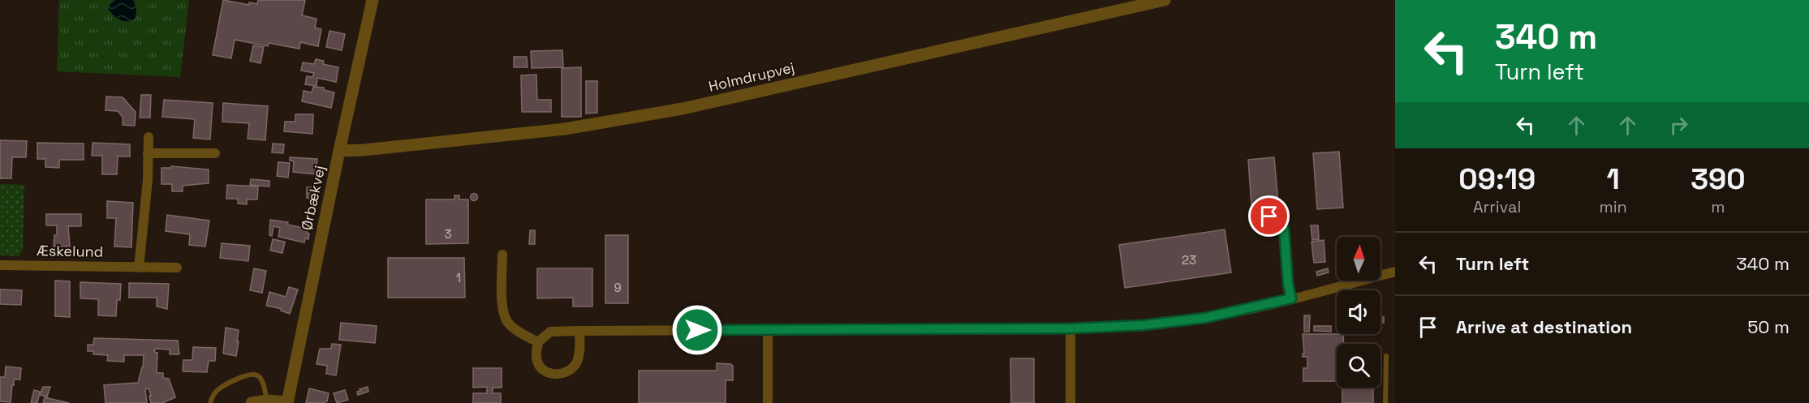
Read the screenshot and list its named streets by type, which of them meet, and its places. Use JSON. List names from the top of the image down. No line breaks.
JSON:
{"streets":{"street":["Holmdrupvej","Ørbækvej","Æskelund"]},"crossings":[["Holmdrupvej","Ørbækvej"]],"house_numbers":["3","23","1","9"],"north":"top","page":{"turn":["340 m","Turn left"],"eta":["09:19","Arrival","1","min","390","m"],"list":[{"name":"Turn left","value":"340 m"},{"name":"Arrive at destination","value":"50 m"}]}}
